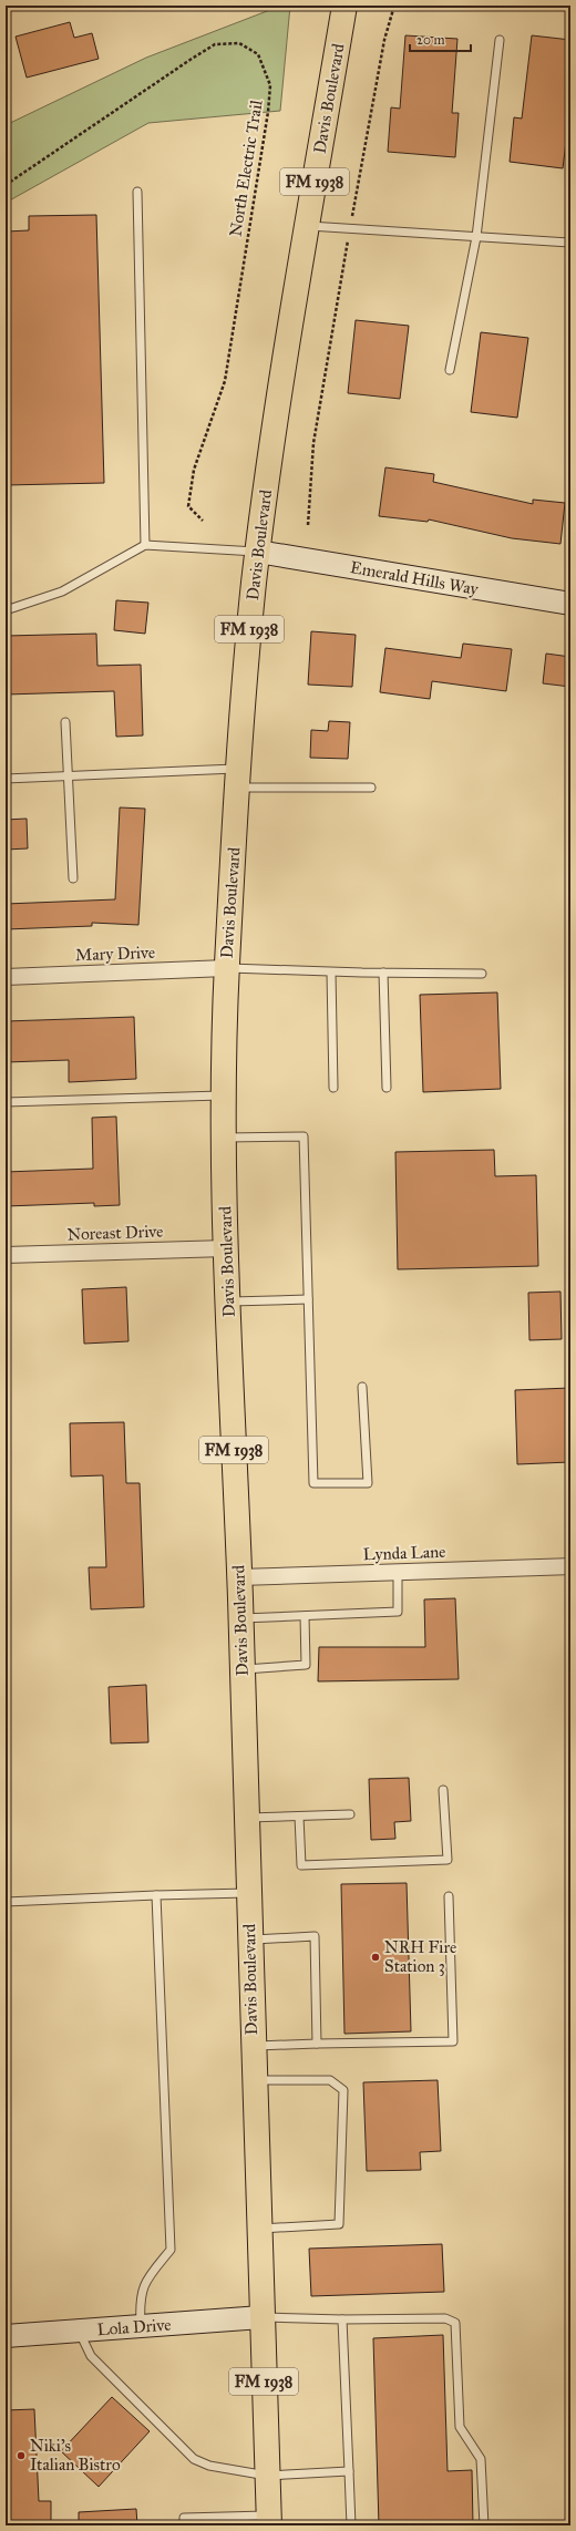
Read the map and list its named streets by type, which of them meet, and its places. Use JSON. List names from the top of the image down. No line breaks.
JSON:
{"streets":{"main road":["Davis Boulevard","FM 1938"],"street":["Emerald Hills Way","Mary Drive","Noreast Drive","Lynda Lane","Lola Drive"],"path":["North Electric Trail"]},"crossings":[["Davis Boulevard","Emerald Hills Way"],["Davis Boulevard","Mary Drive"],["Davis Boulevard","Noreast Drive"],["Davis Boulevard","Lynda Lane"],["Davis Boulevard","Lola Drive"]],"places":["NRH Fire Station 3","Niki's Italian Bistro"],"scale_bar":"20 m"}
